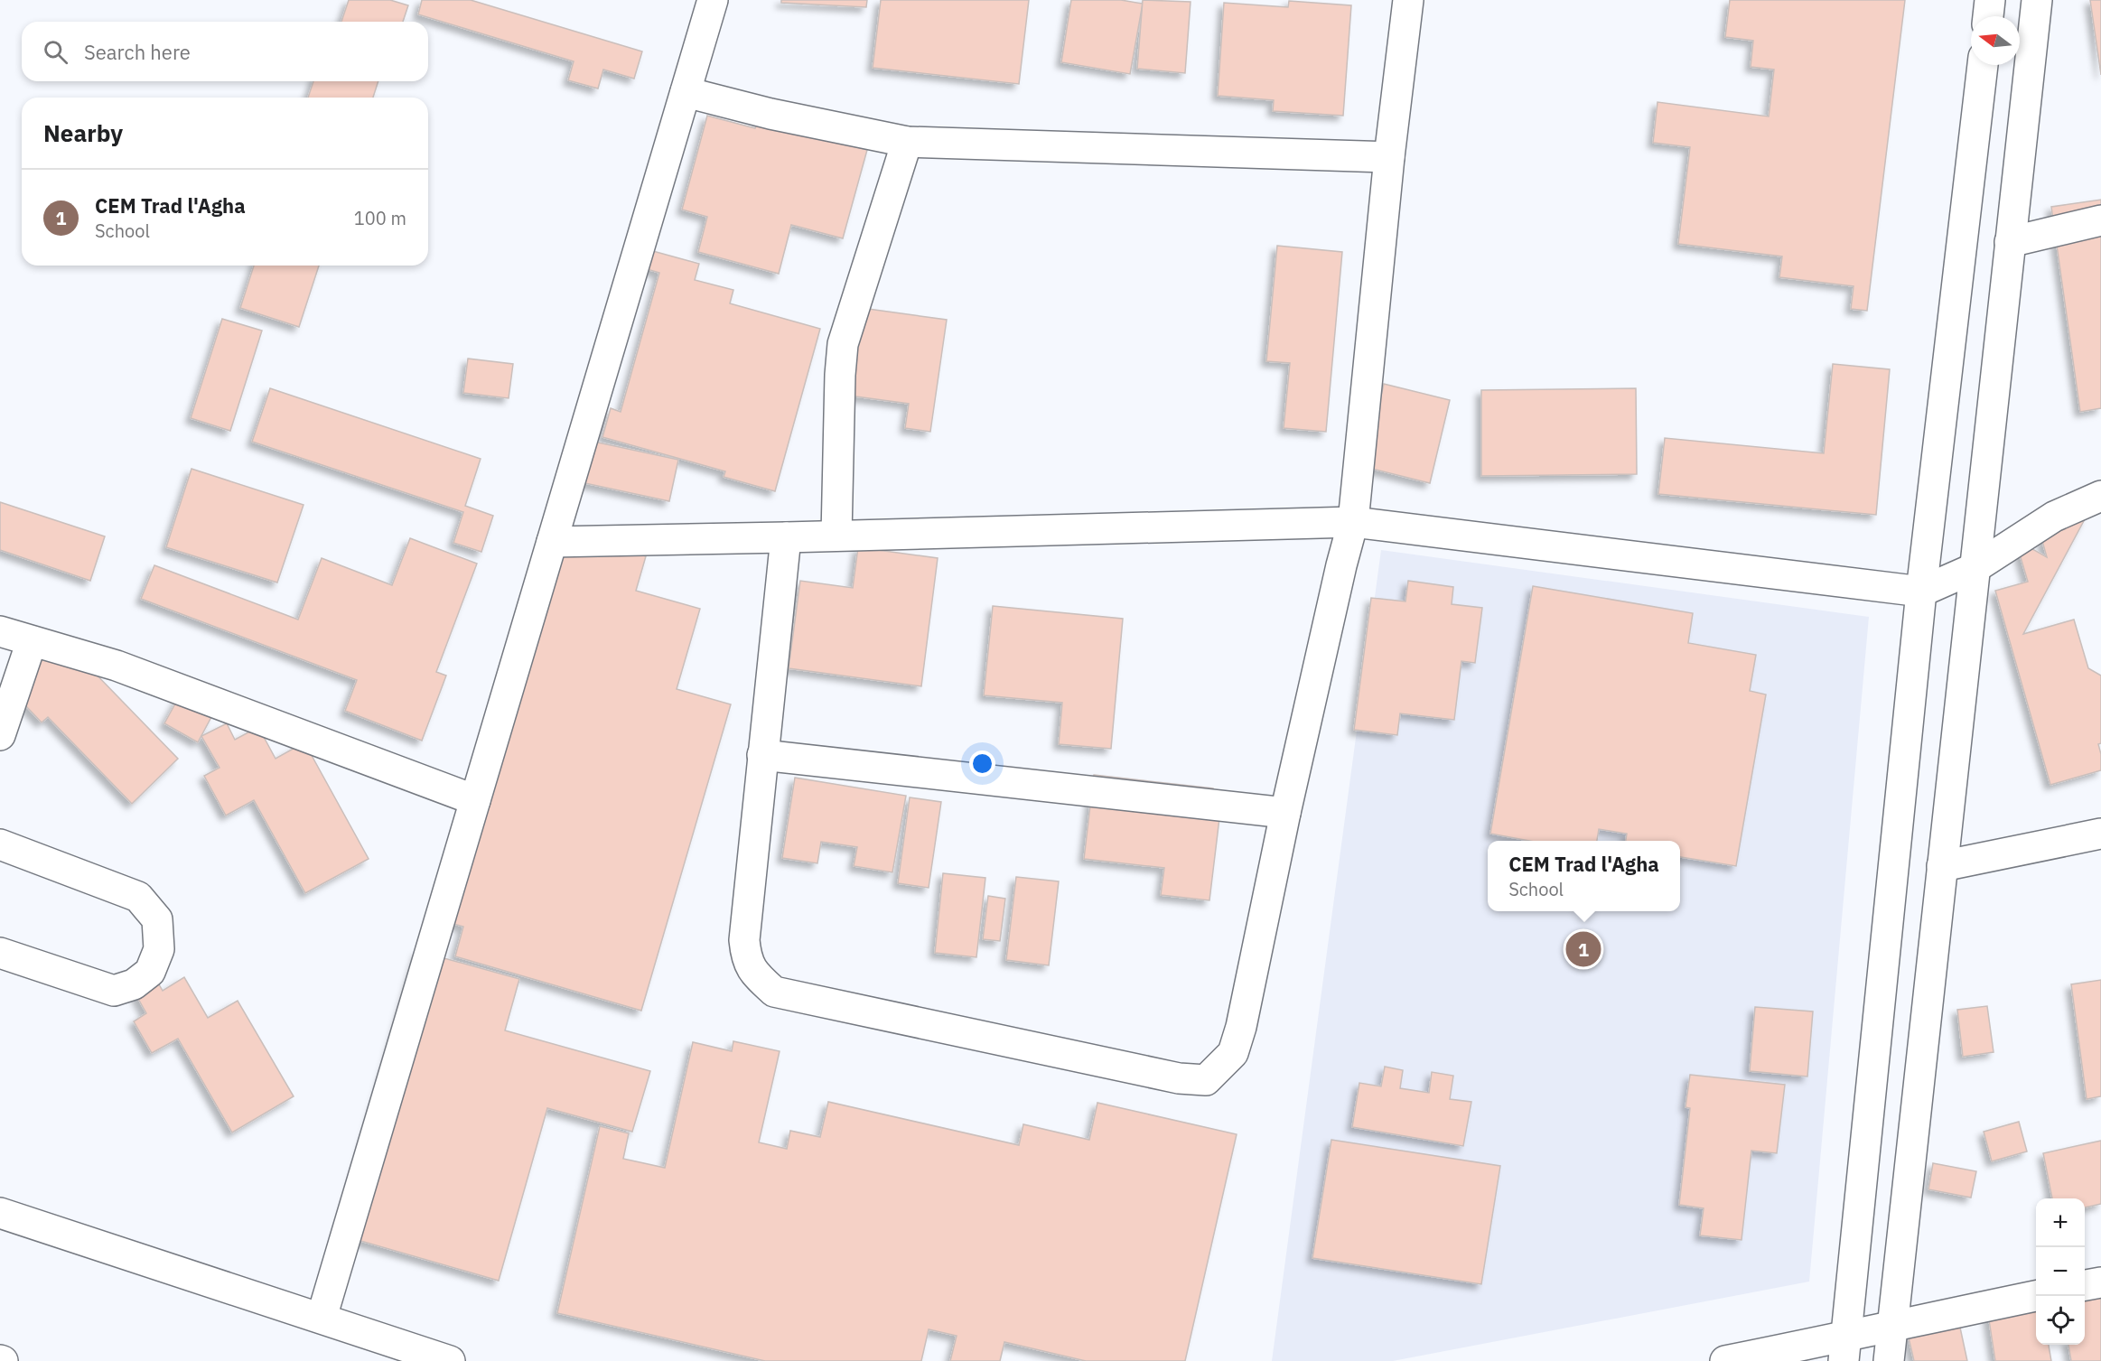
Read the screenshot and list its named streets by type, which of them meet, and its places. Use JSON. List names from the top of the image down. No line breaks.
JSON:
{"north":"left","page":{"search":"Search here","heading":"Nearby","list":[{"mark":"1","name":"CEM Trad l'Agha","note":"School","value":"100 m"}],"popup":["CEM Trad l'Agha","School"],"pins":"1","map_buttons":["+","−"]}}
